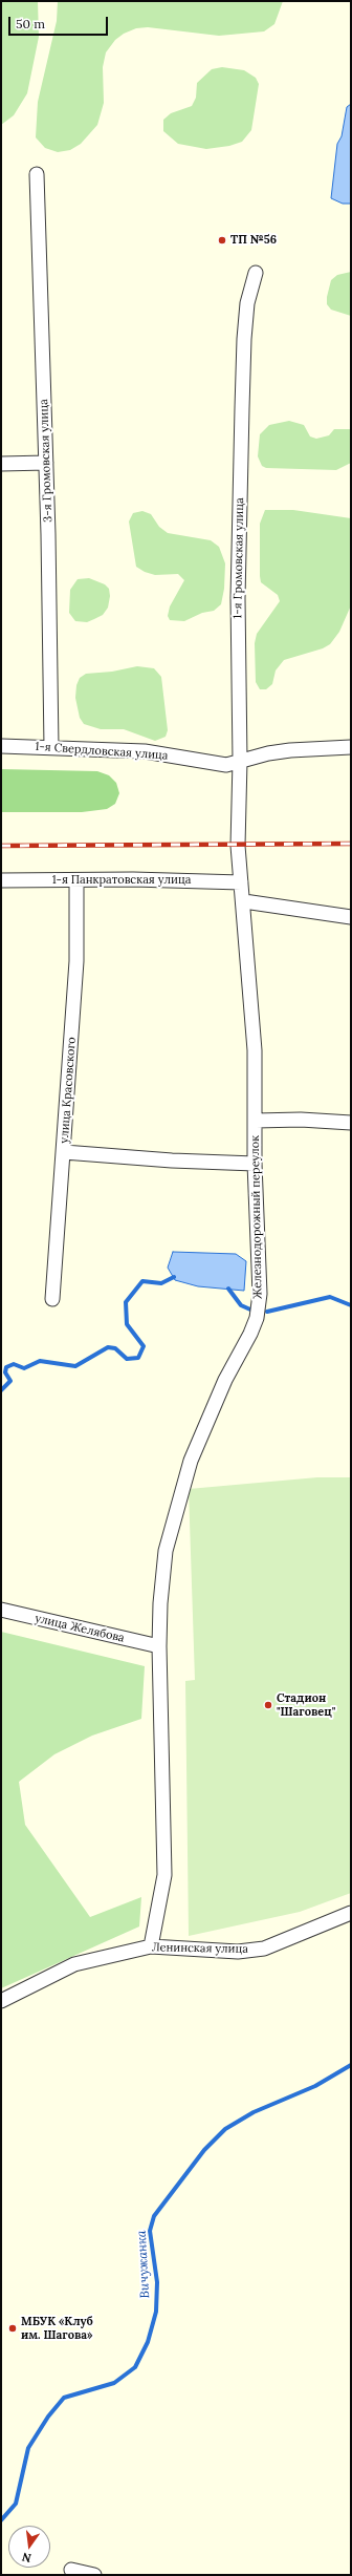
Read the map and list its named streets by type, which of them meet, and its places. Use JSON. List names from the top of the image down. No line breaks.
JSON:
{"streets":{"street":["3-я Громовская улица","1-я Громовская улица","1-я Свердловская улица","1-я Панкратовская улица","улица Красовского","Железнодорожный переулок","улица Желябова","Ленинская улица"]},"crossings":[["3-я Громовская улица","1-я Свердловская улица"],["1-я Громовская улица","1-я Свердловская улица"],["1-я Громовская улица","Железнодорожный переулок"],["1-я Панкратовская улица","улица Красовского"],["1-я Панкратовская улица","Железнодорожный переулок"],["Железнодорожный переулок","улица Желябова"],["Железнодорожный переулок","Ленинская улица"]],"water":["Вичужанка"],"places":["ТП №56","Стадион \"Шаговец\"","МБУК «Клуб им. Шагова»"],"scale_bar":"50 m","north":"bottom"}
